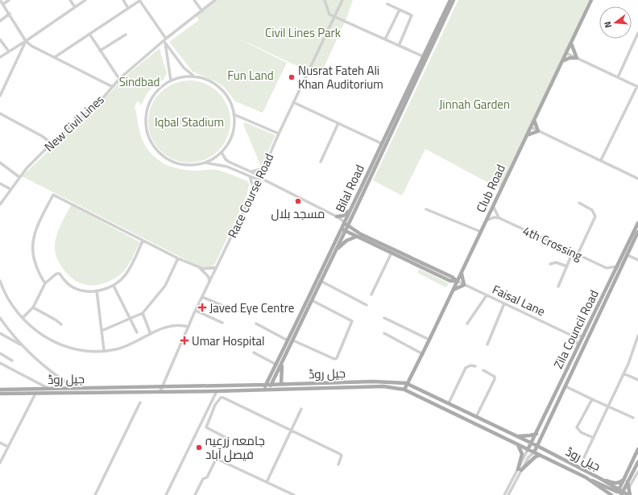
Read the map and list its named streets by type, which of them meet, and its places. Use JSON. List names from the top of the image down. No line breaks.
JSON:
{"streets":{"main road":["Bilal Road","Club Road","Faisal Lane","Zila Council Road","جیل روڈ"],"street":["New Civil Lines","Race Course Road","4th Crossing"]},"crossings":[["Bilal Road","Faisal Lane"],["Bilal Road","جیل روڈ"],["Club Road","Faisal Lane"],["Club Road","جیل روڈ"],["Race Course Road","جیل روڈ"],["Faisal Lane","Zila Council Road"],["Zila Council Road","جیل روڈ"]],"parks":["Civil Lines Park","Fun Land","Sindbad","Jinnah Garden","Iqbal Stadium"],"places":{"other":["Nusrat Fateh Ali Khan Auditorium","مسجد بلال","جامعہ زرعیہ فیصل آباد"],"health":["Javed Eye Centre","Umar Hospital"]},"north":"left"}
